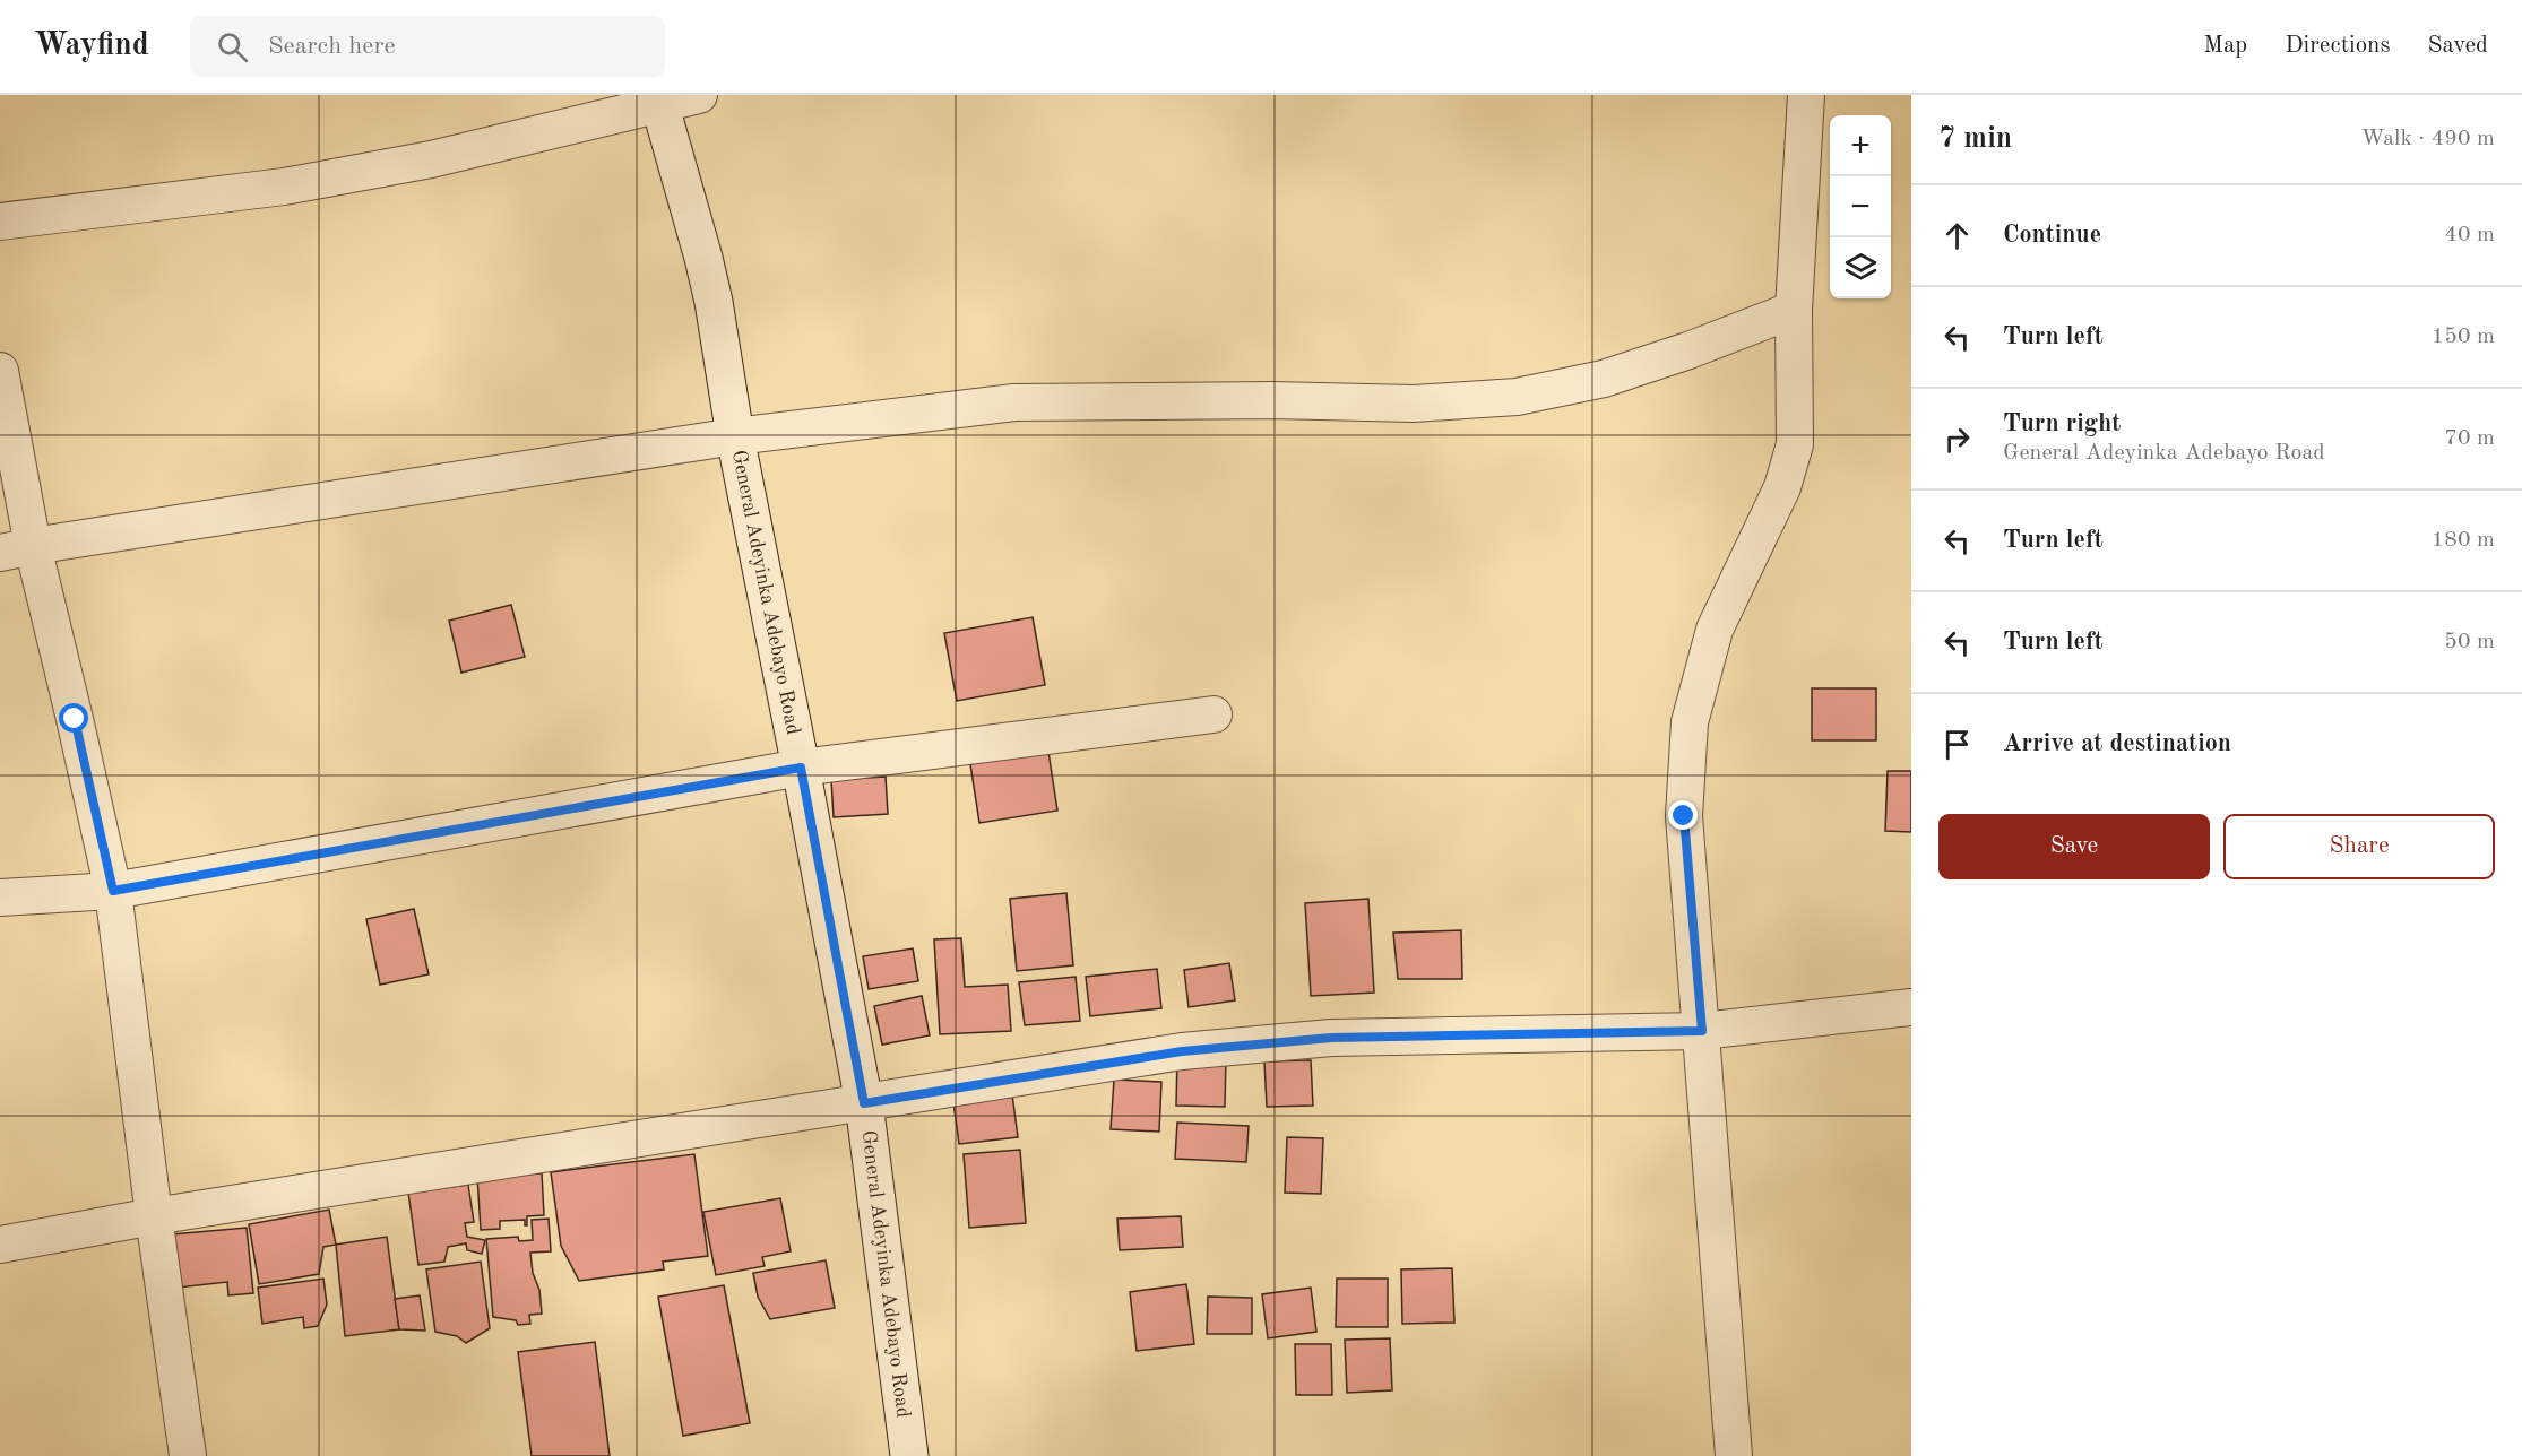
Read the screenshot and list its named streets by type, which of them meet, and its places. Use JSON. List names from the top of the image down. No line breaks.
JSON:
{"streets":{"street":["General Adeyinka Adebayo Road"]},"page":{"header":"Wayfind","search":"Search here","nav":["Map","Directions","Saved"],"heading":["7 min","Walk · 490 m"],"map_buttons":["+","−"],"list":[["Continue","40 m"],["Turn left","150 m"],["Turn right","General Adeyinka Adebayo Road","70 m"],["Turn left","180 m"],["Turn left","50 m"],"Arrive at destination"],"buttons":["Save","Share"]}}
